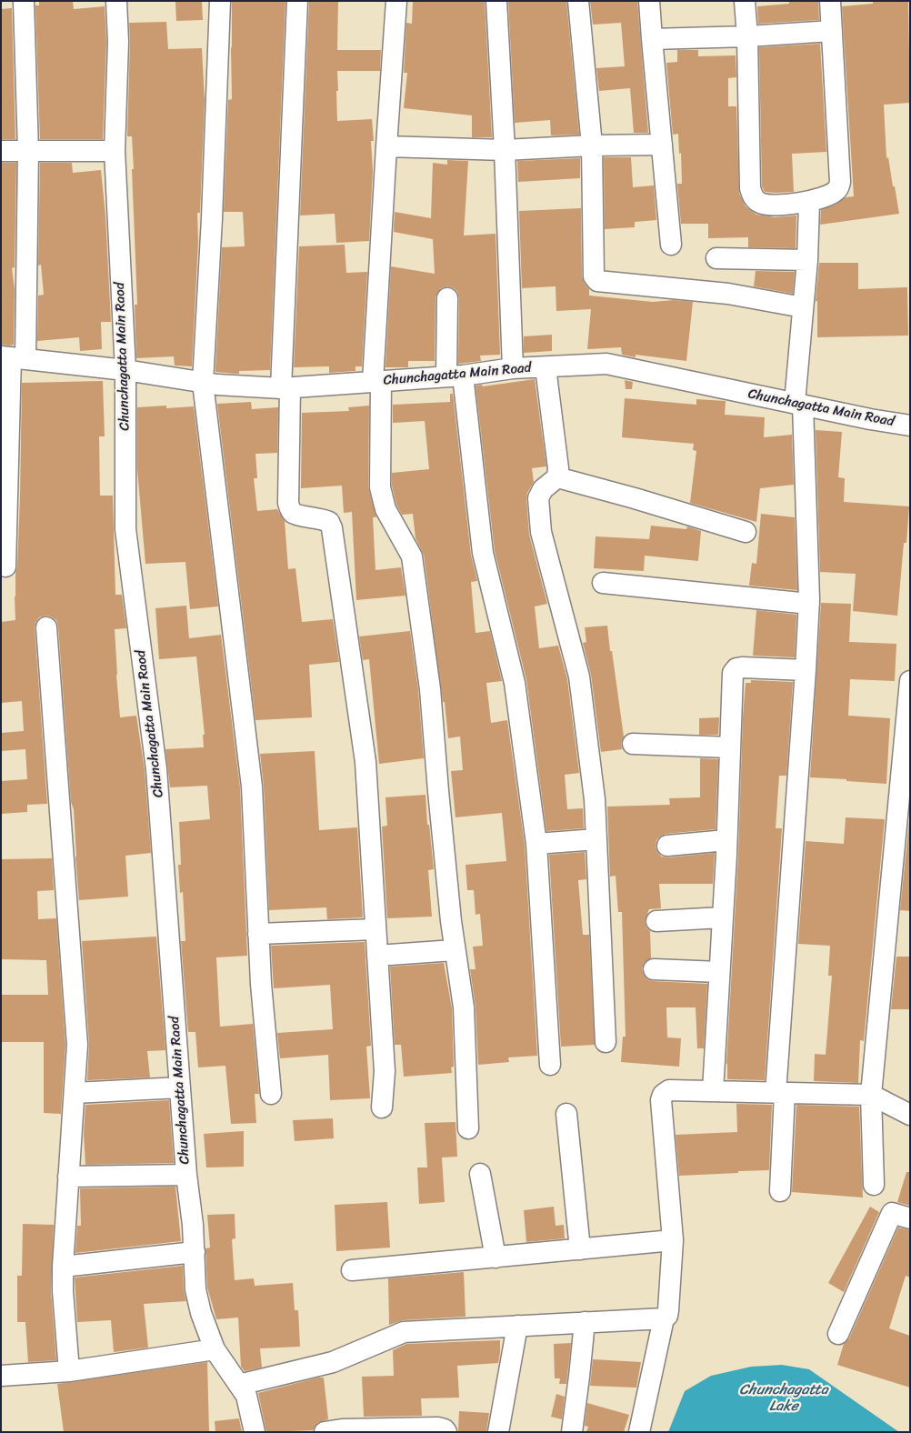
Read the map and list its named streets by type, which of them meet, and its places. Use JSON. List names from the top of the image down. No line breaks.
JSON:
{"streets":{"street":["Chunchagatta Main Raod","Chunchagatta Main Road"]},"crossings":[["Chunchagatta Main Raod","Chunchagatta Main Road"]],"water":["Chunchagatta Lake"]}
